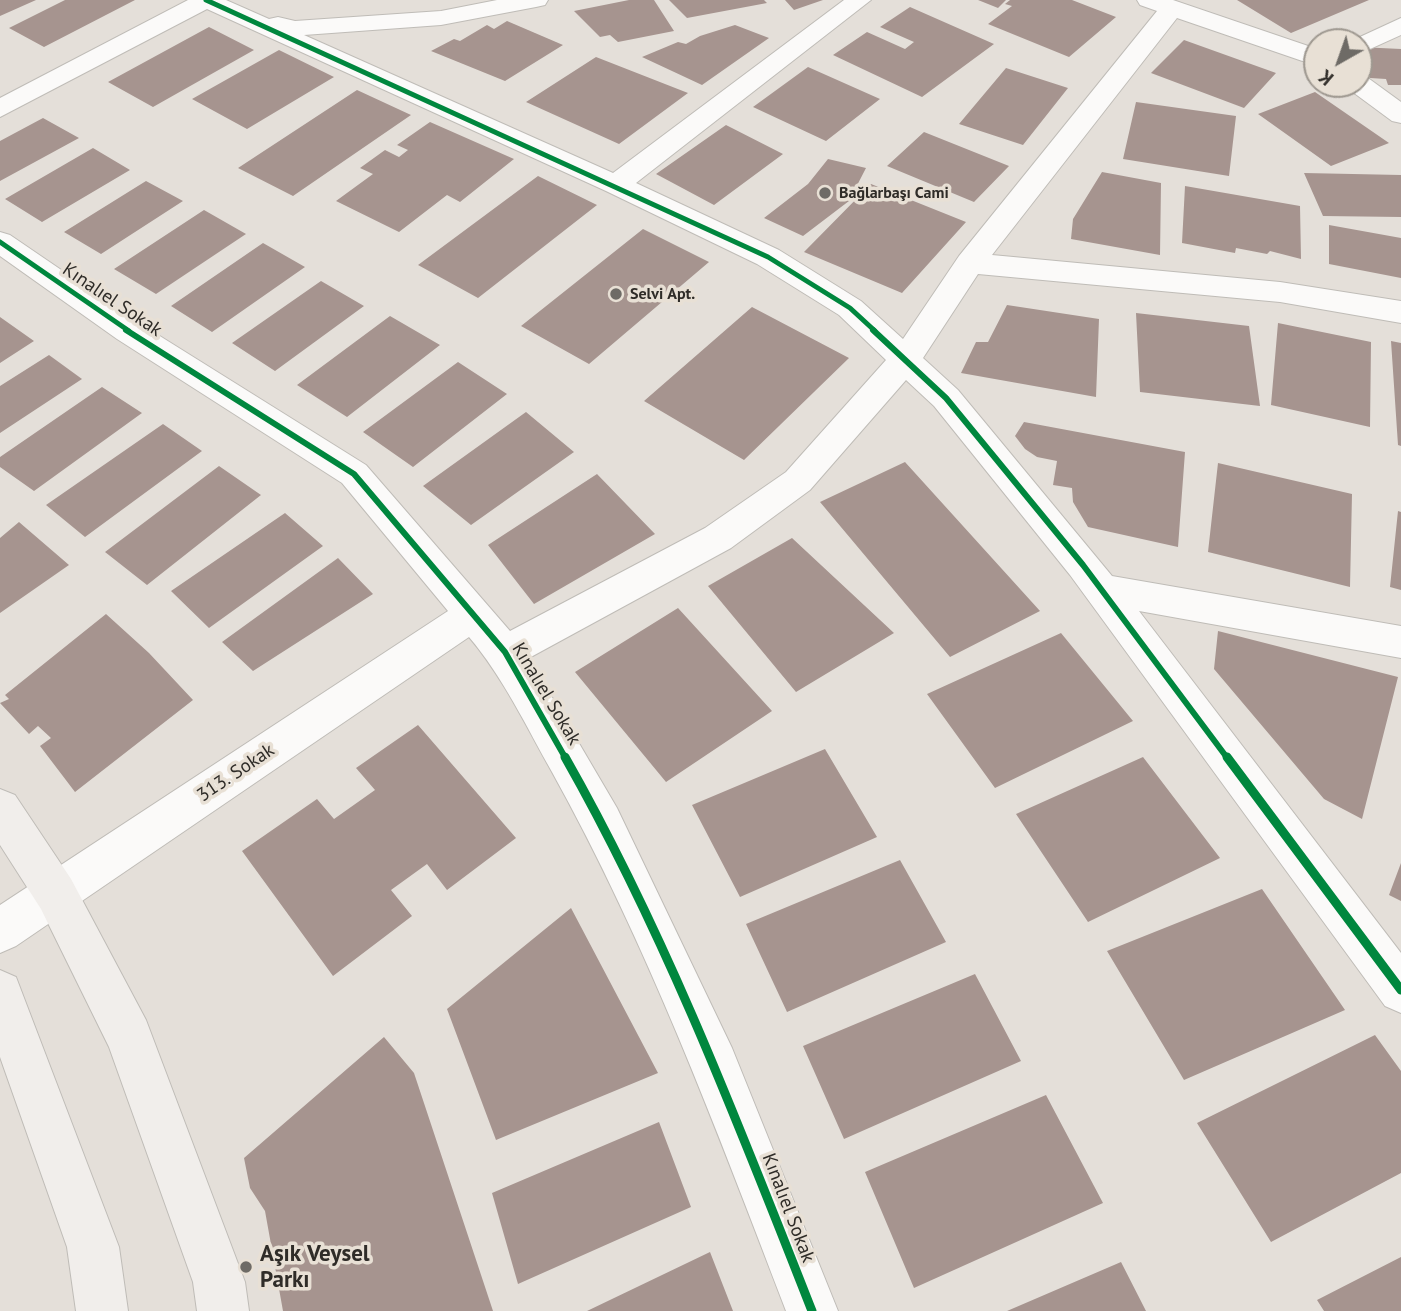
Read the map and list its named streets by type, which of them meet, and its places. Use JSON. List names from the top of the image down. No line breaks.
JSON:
{"streets":{"street":["Kınalıel Sokak","313. Sokak"]},"crossings":[["Kınalıel Sokak","313. Sokak"]],"places":["Bağlarbaşı Cami","Selvi Apt.","Aşık Veysel Parkı"],"north":"bottom left"}
